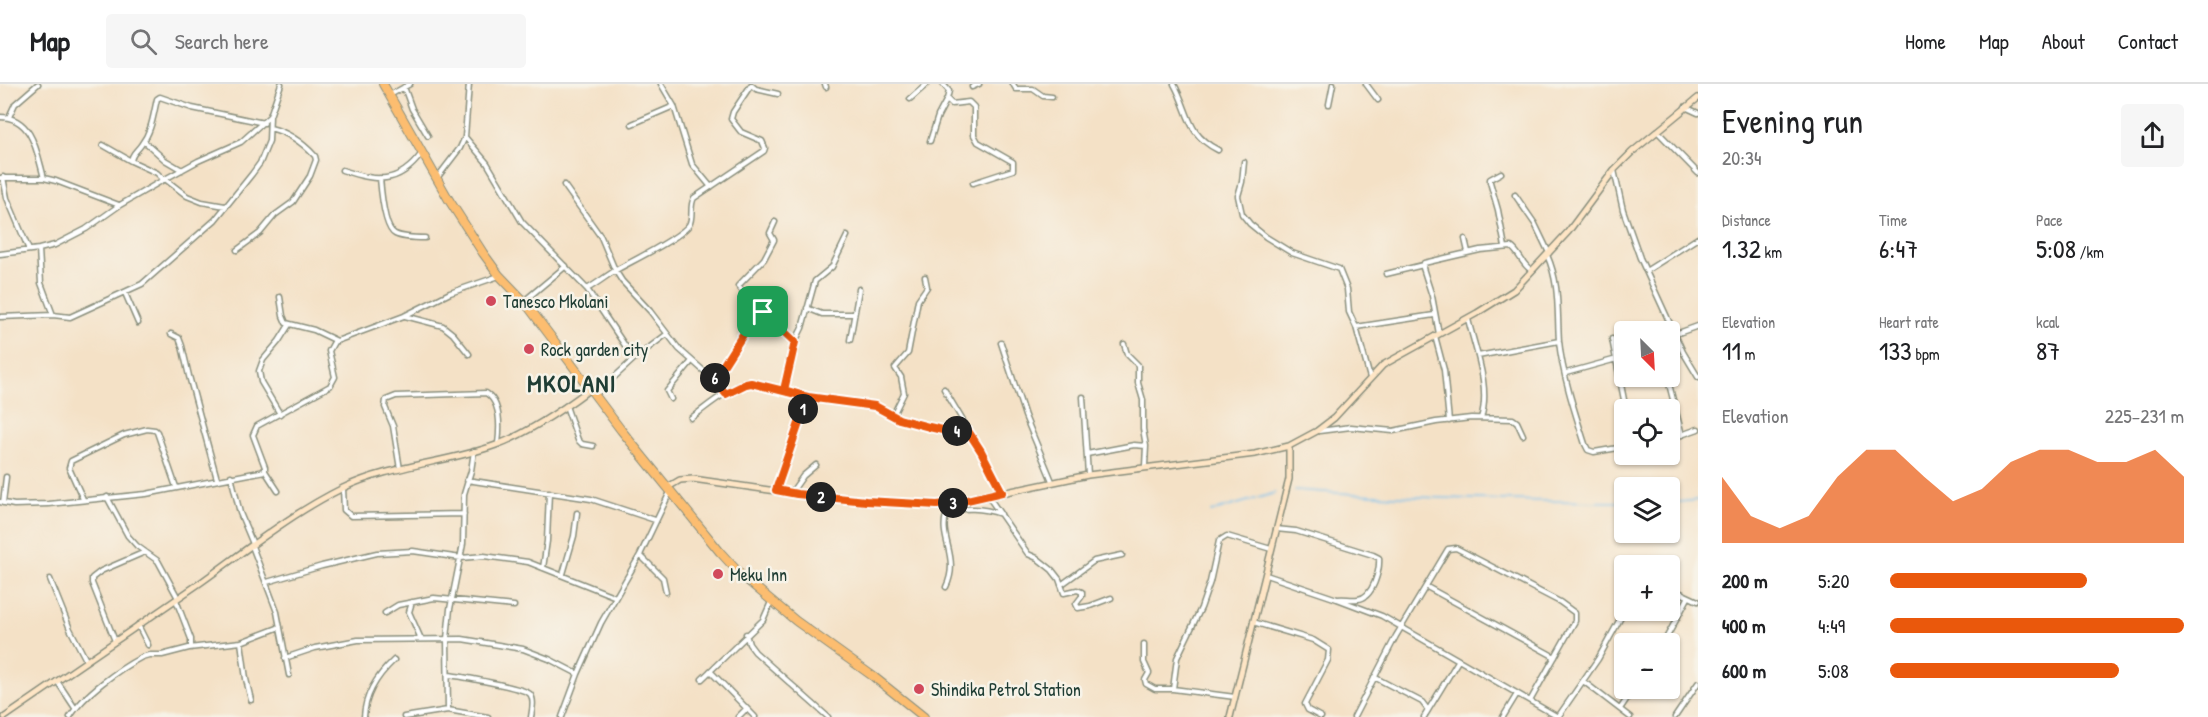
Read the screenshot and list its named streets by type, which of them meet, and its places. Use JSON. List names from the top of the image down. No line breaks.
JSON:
{"districts":["MKOLANI"],"places":["Tanesco Mkolani","Rock garden city","Meku Inn","Shindika Petrol Station"],"north":"bottom right","page":{"header":"Map","search":"Search here","nav":["Home","Map","About","Contact"],"heading":["Evening run","20:34"],"stats":[["Distance","1.32 km"],["Time","6:47"],["Pace","5:08 /km"],["Elevation","11 m"],["Heart rate","133 bpm"],["kcal","87"]],"map_buttons":["+","−"],"pins":["6","1","4","2","3"],"chart":["Elevation","225–231 m"],"list":[{"name":"200 m","note":"5:20"},{"name":"400 m","note":"4:49"},{"name":"600 m","note":"5:08"}]}}
